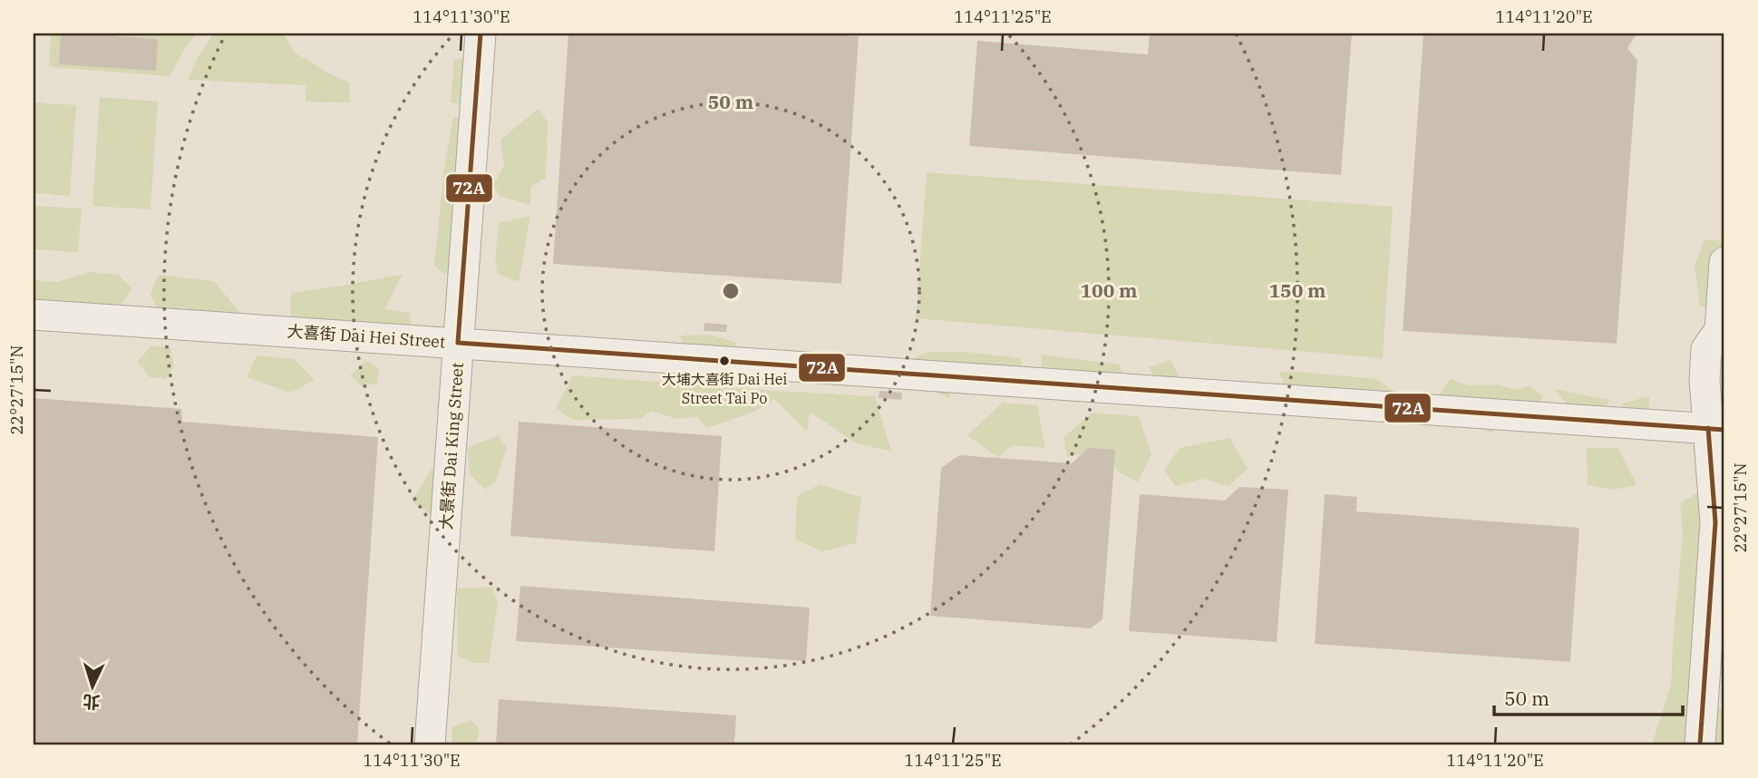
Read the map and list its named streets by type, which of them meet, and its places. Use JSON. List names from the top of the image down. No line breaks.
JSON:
{"streets":{"street":["大喜街 Dai Hei Street","大景街 Dai King Street"]},"crossings":[["大喜街 Dai Hei Street","大景街 Dai King Street"]],"places":["大埔大喜街 Dai Hei Street Tai Po"],"lines":["transit line 72A"],"scale_bar":"50 m","north":"bottom","coordinates":["114°11'30\"E","114°11'25\"E","114°11'20\"E","22°27'15\"N"],"rings":["50 m","100 m","150 m"]}
